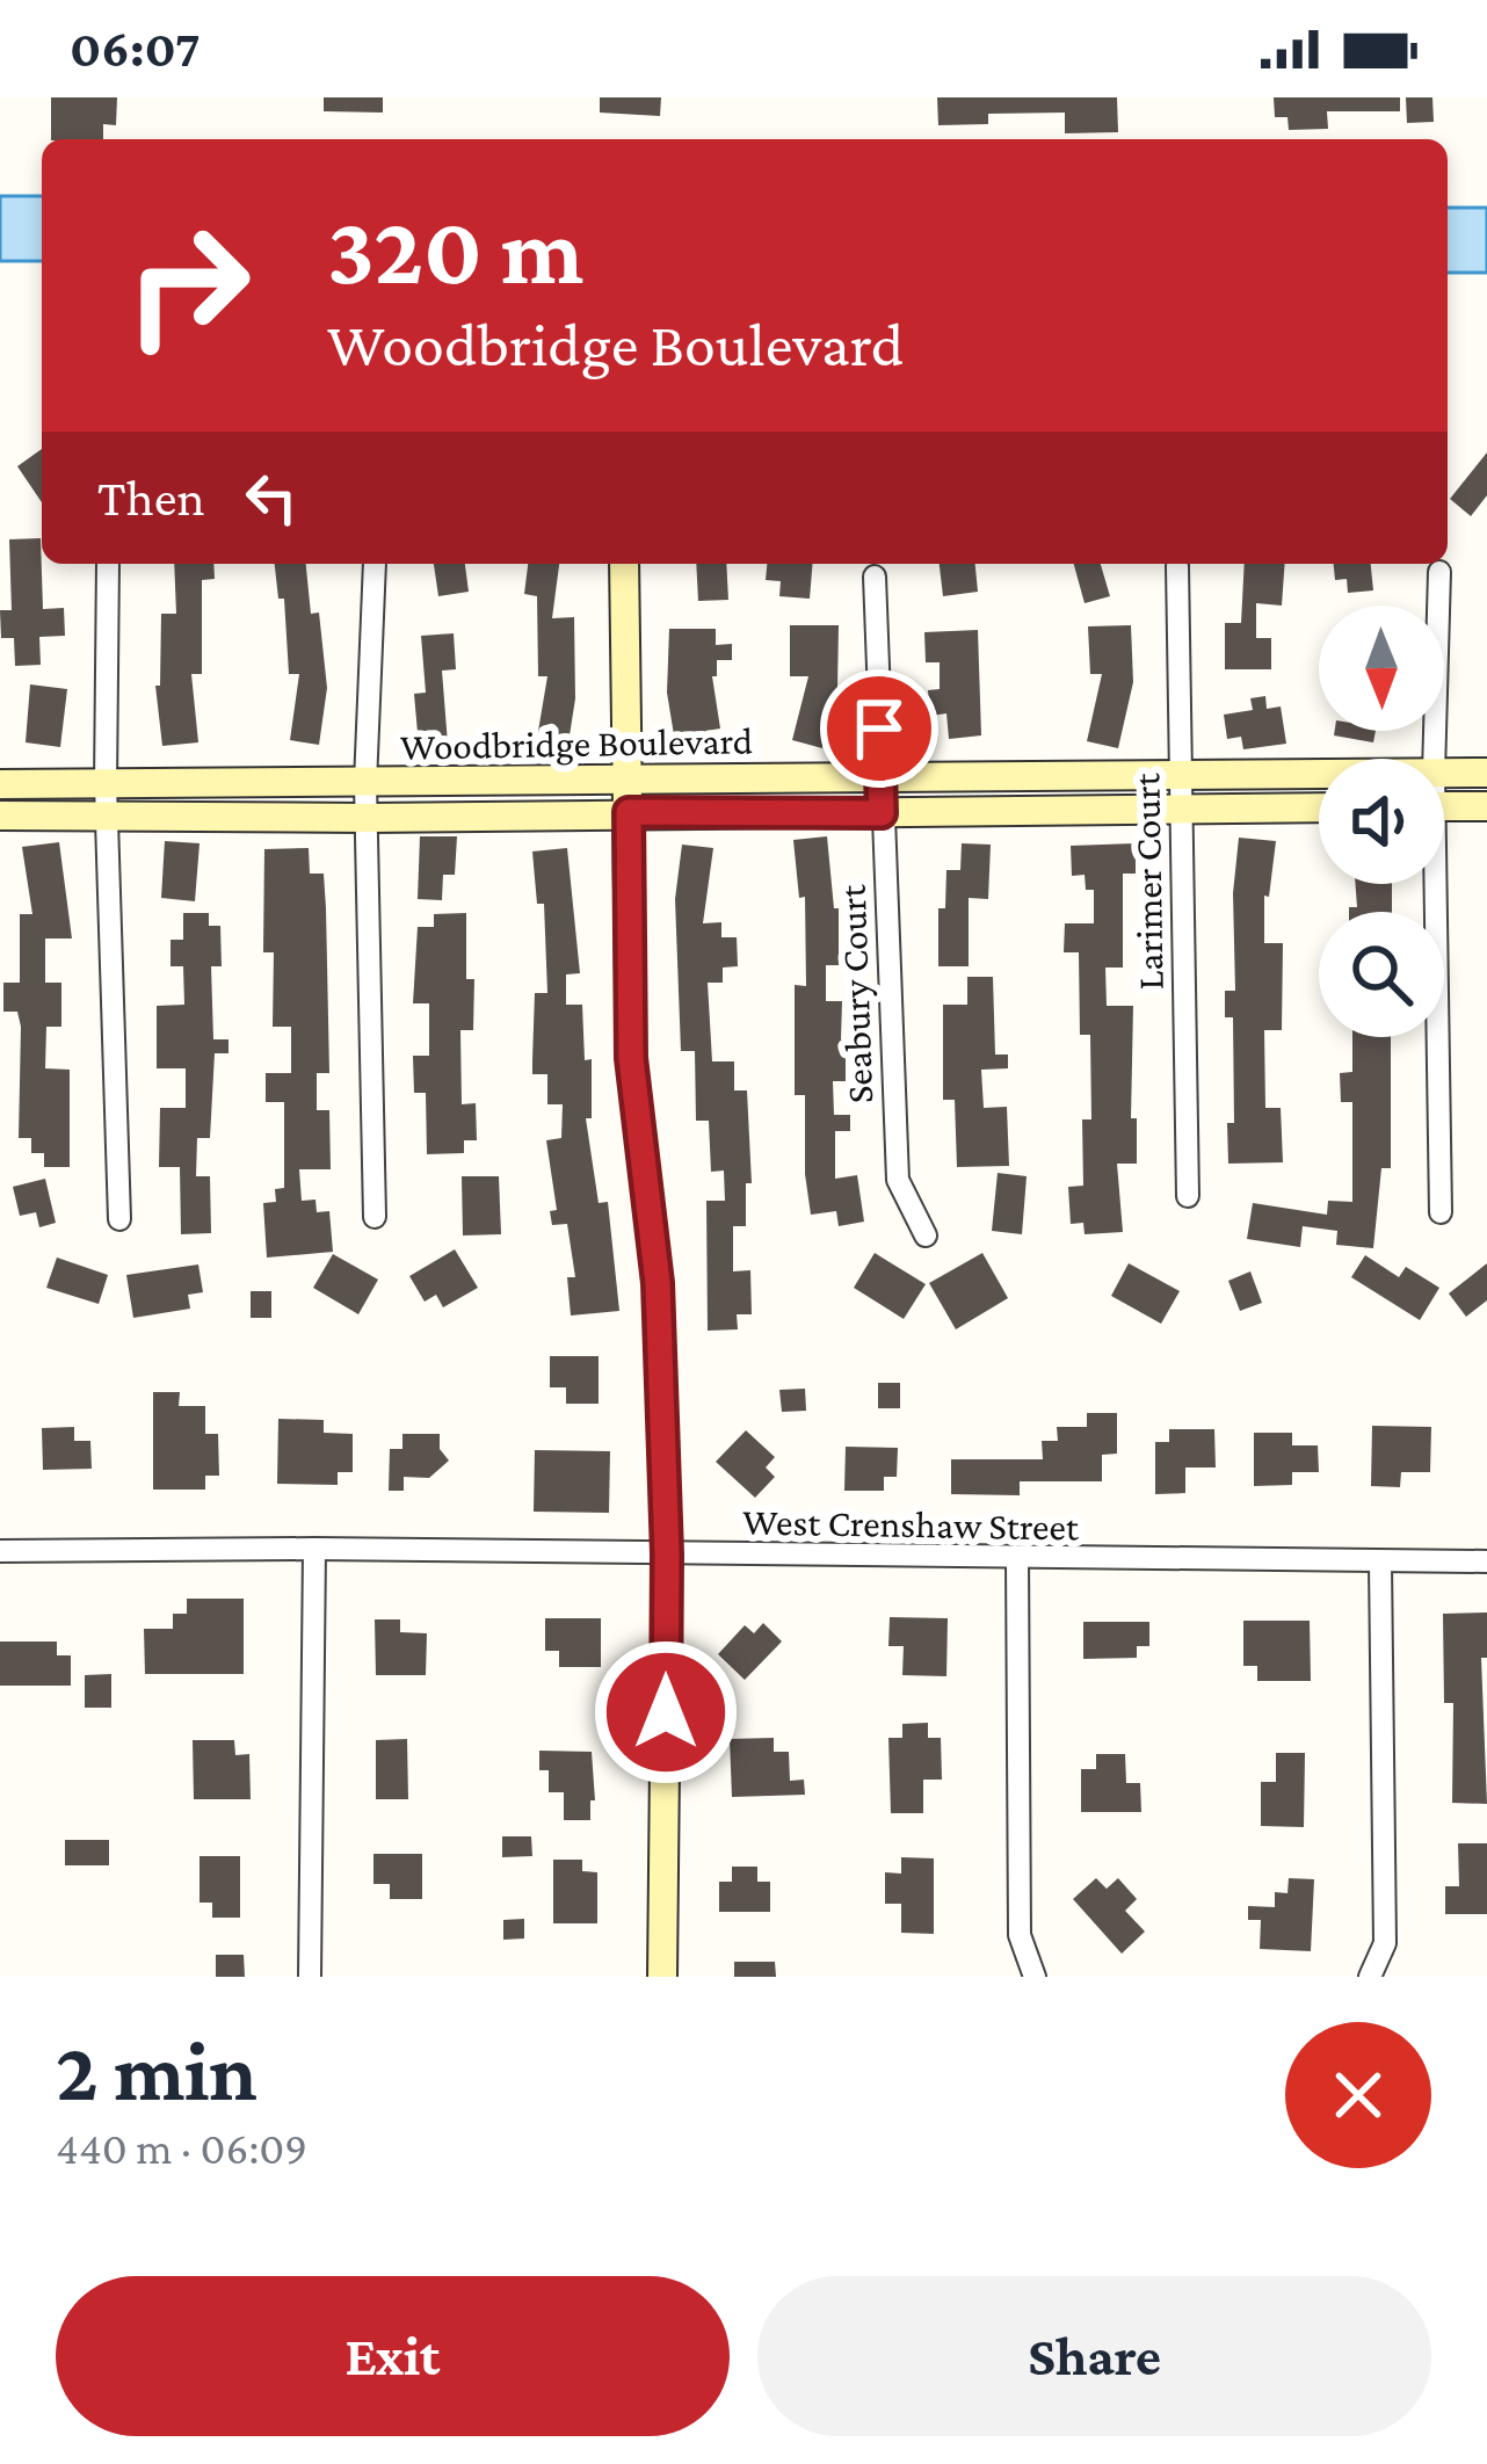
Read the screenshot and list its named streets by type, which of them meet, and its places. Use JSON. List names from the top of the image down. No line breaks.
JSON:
{"streets":{"street":["Woodbridge Boulevard","Larimer Court","Seabury Court","West Crenshaw Street"]},"crossings":[["Woodbridge Boulevard","Larimer Court"],["Woodbridge Boulevard","Seabury Court"]],"north":"bottom","page":{"status":"06:07","turn":["320 m","Woodbridge Boulevard"],"then":"Then","heading":["2 min","440 m · 06:09"],"buttons":["Exit","Share"]}}
